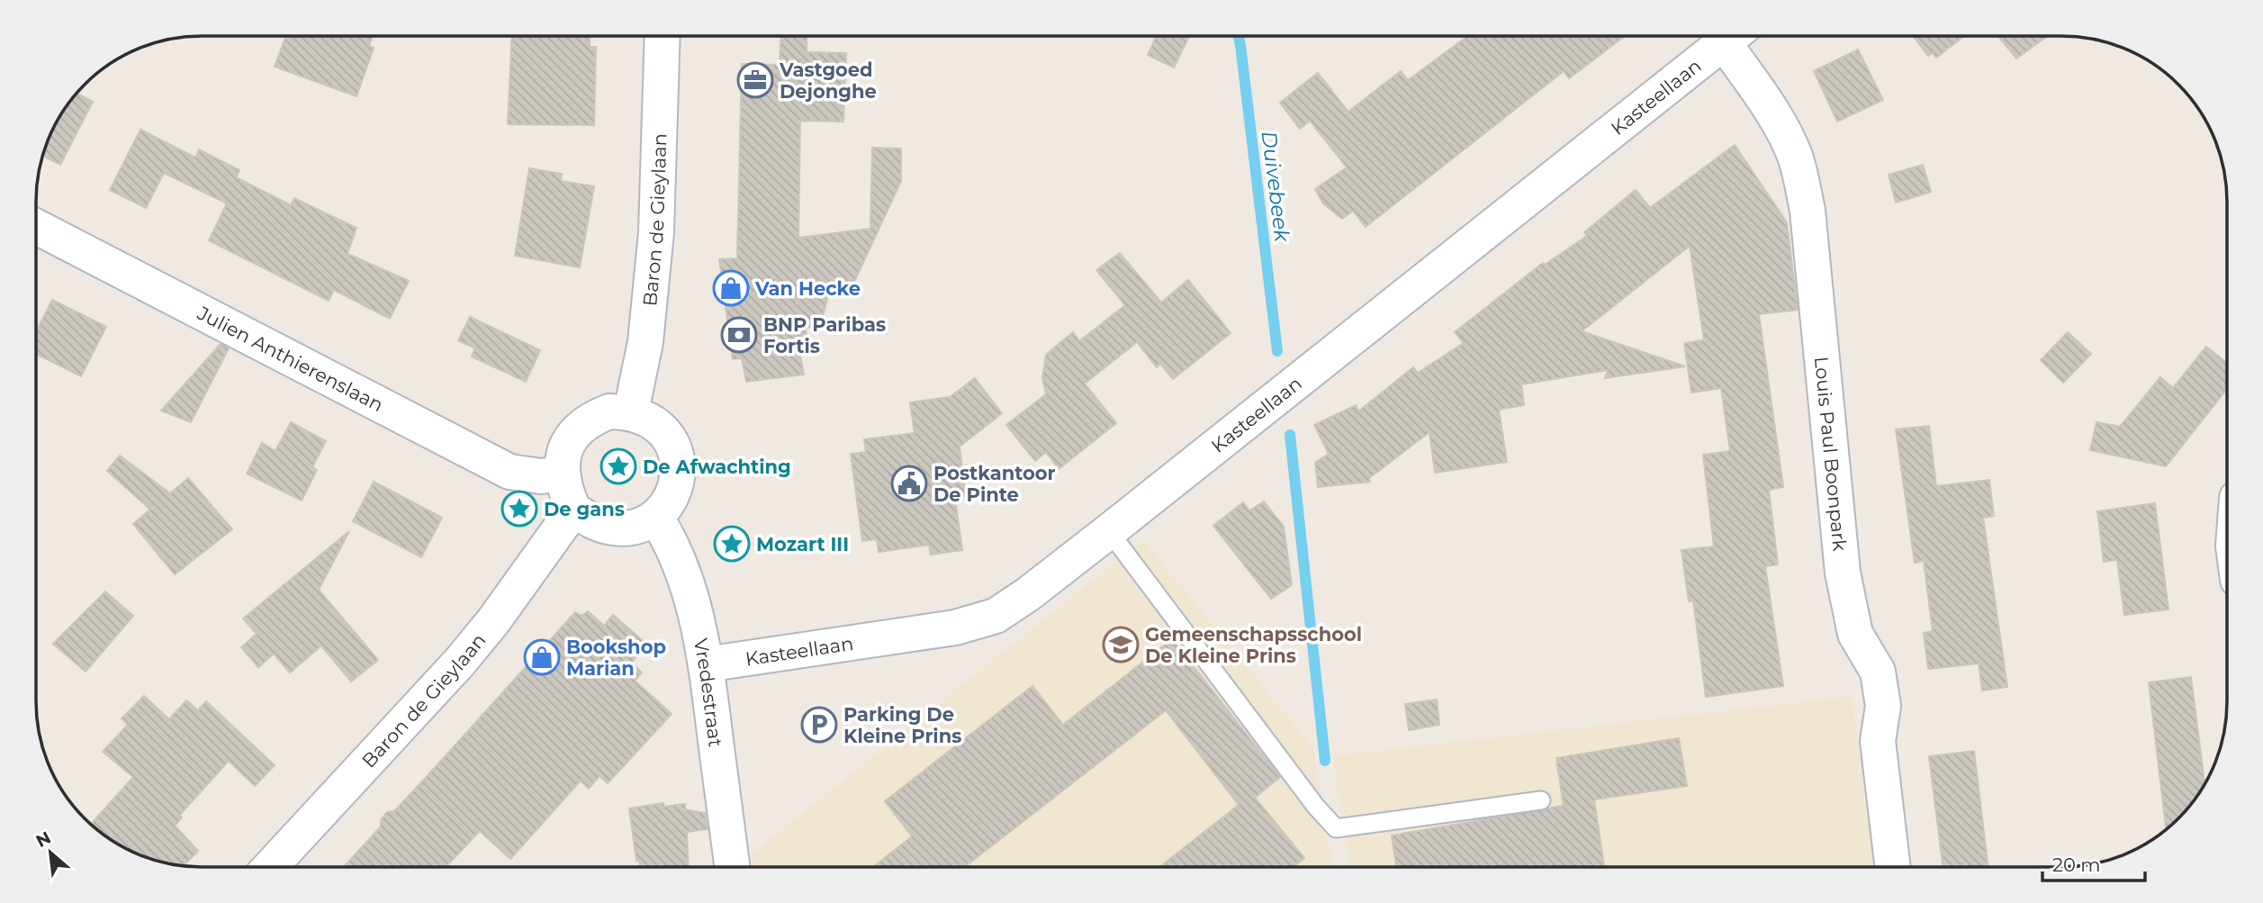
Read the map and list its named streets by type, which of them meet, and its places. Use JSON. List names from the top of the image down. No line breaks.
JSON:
{"streets":{"street":["Kasteellaan","Baron de Gieylaan","Julien Anthierenslaan","Louis Paul Boonpark","Vredestraat"]},"crossings":[["Kasteellaan","Vredestraat"],["Baron de Gieylaan","Julien Anthierenslaan"],["Baron de Gieylaan","Vredestraat"],["Julien Anthierenslaan","Vredestraat"]],"water":["Duivebeek"],"places":{"office":["Vastgoed Dejonghe"],"shop":["Van Hecke","Bookshop Marian"],"bank":["BNP Paribas Fortis"],"place":["De Afwachting","De gans","Mozart III"],"public building":["Postkantoor De Pinte"],"school or university":["Gemeenschapsschool De Kleine Prins"],"parking":["Parking De Kleine Prins"]},"scale_bar":"20 m","north":"top left"}
